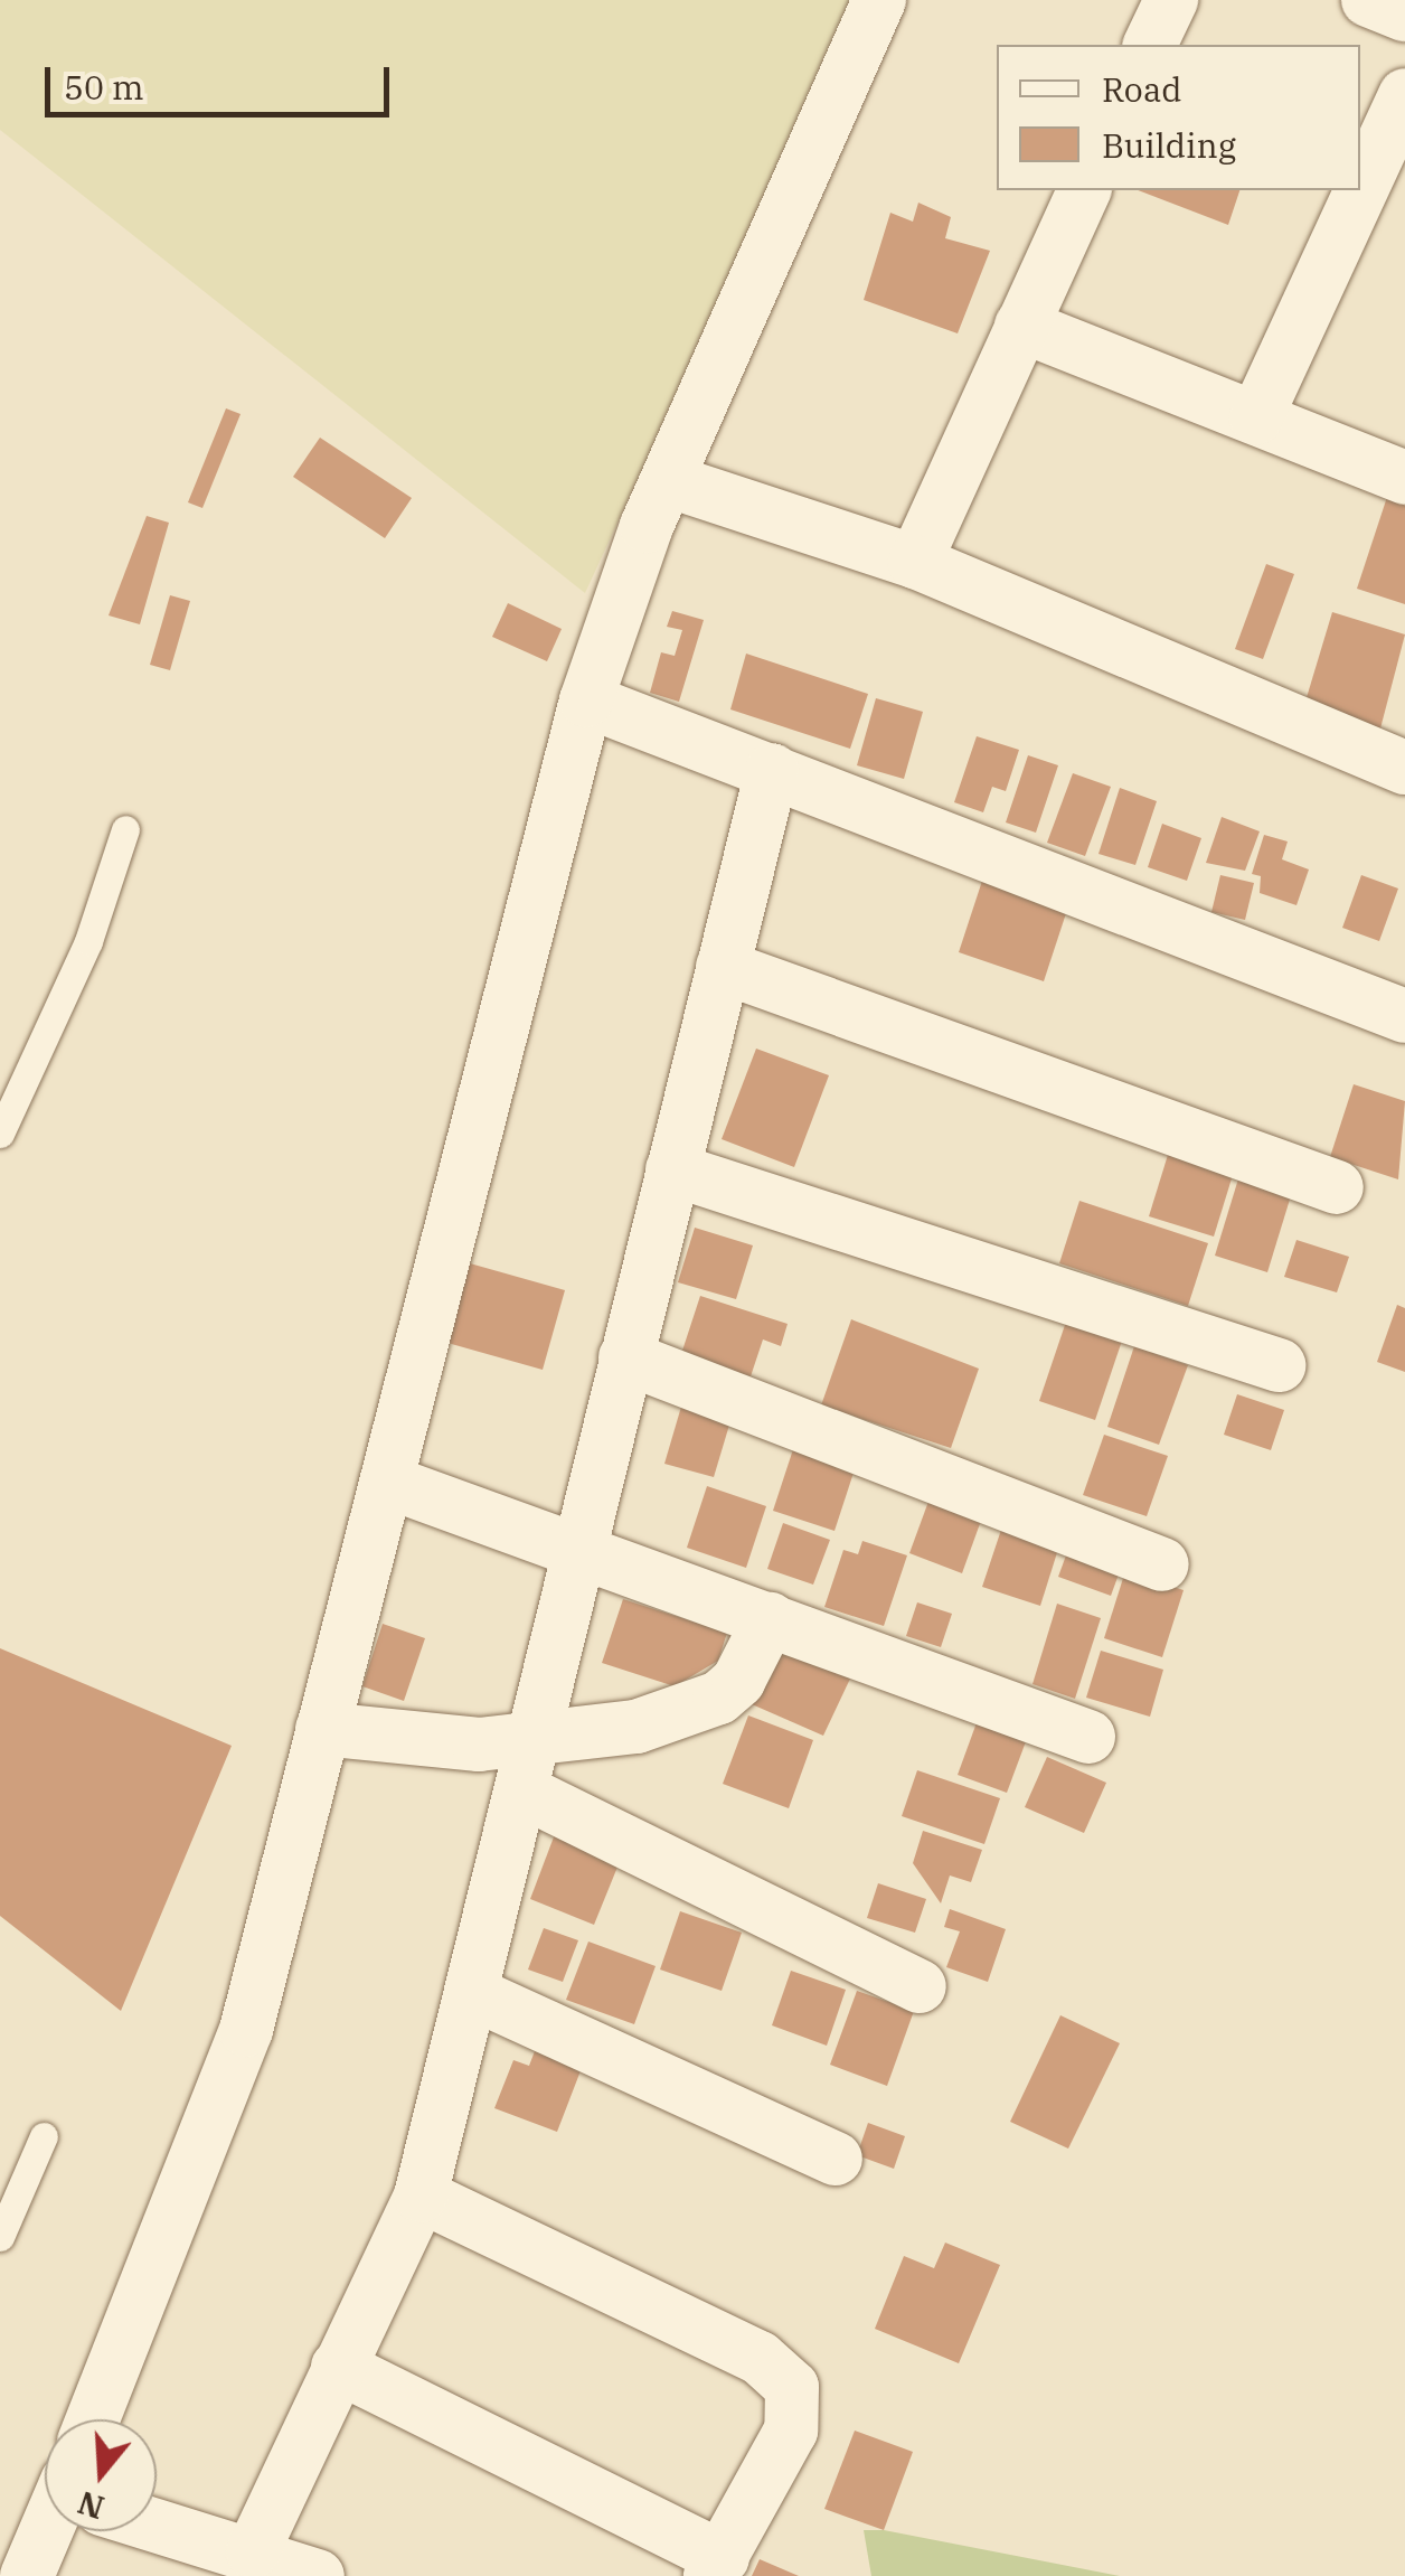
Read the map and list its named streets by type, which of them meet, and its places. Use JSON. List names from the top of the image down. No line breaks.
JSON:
{"legend":["Road","Building"],"scale_bar":"50 m","north":"bottom"}
